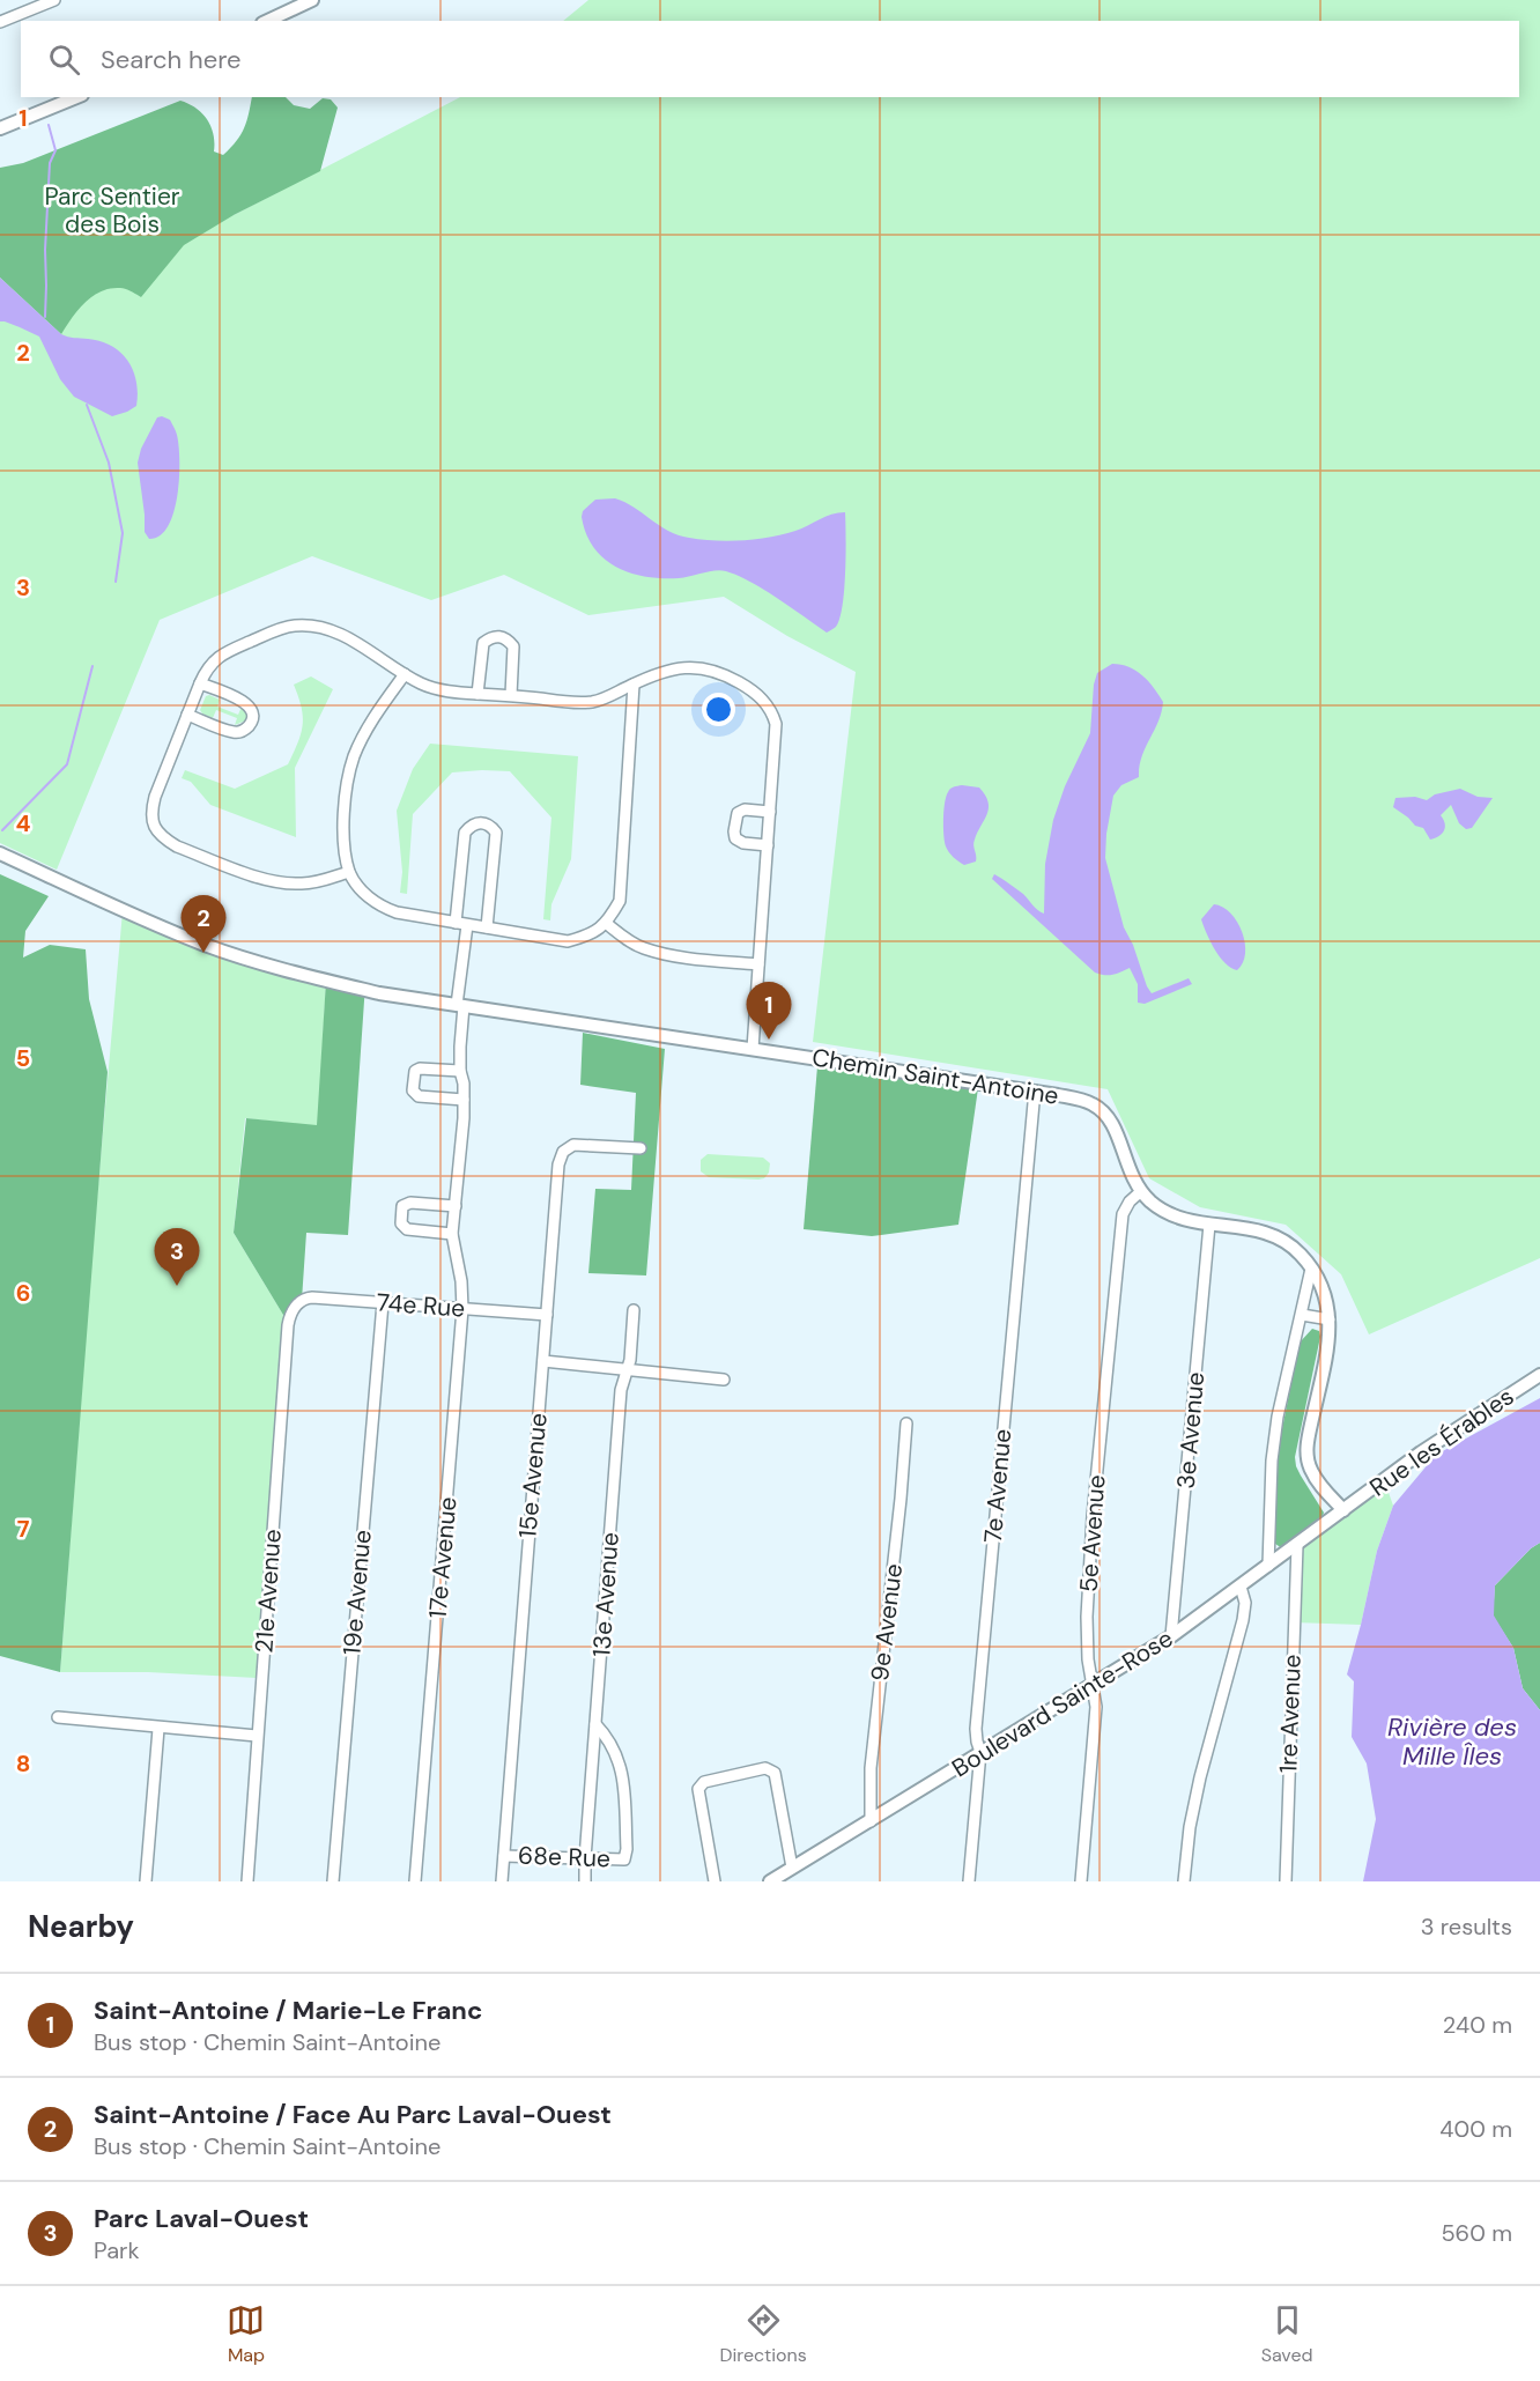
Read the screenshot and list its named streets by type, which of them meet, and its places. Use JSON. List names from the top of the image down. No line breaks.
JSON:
{"streets":{"street":["Chemin Saint-Antoine","74e Rue","3e Avenue","Rue les Érables","15e Avenue","7e Avenue","5e Avenue","17e Avenue","21e Avenue","19e Avenue","13e Avenue","9e Avenue","Boulevard Sainte-Rose","1re Avenue","68e Rue"]},"crossings":[["Chemin Saint-Antoine","3e Avenue"],["Chemin Saint-Antoine","Rue les Érables"],["Chemin Saint-Antoine","7e Avenue"],["Chemin Saint-Antoine","5e Avenue"],["Chemin Saint-Antoine","17e Avenue"],["Chemin Saint-Antoine","Boulevard Sainte-Rose"],["74e Rue","15e Avenue"],["74e Rue","17e Avenue"],["74e Rue","21e Avenue"],["74e Rue","19e Avenue"],["3e Avenue","Boulevard Sainte-Rose"],["Rue les Érables","Boulevard Sainte-Rose"],["15e Avenue","68e Rue"],["7e Avenue","Boulevard Sainte-Rose"],["5e Avenue","Boulevard Sainte-Rose"],["13e Avenue","68e Rue"],["9e Avenue","Boulevard Sainte-Rose"],["Boulevard Sainte-Rose","1re Avenue"]],"water":["Rivière des Mille Îles"],"parks":["Parc Sentier des Bois"],"page":{"search":"Search here","pins":["2","1","3"],"heading":["Nearby","3 results"],"list":[{"mark":"1","name":"Saint-Antoine / Marie-Le Franc","note":"Bus stop · Chemin Saint-Antoine","value":"240 m"},{"mark":"2","name":"Saint-Antoine / Face Au Parc Laval-Ouest","note":"Bus stop · Chemin Saint-Antoine","value":"400 m"},{"mark":"3","name":"Parc Laval-Ouest","note":"Park","value":"560 m"}],"nav":["Map","Directions","Saved"]},"grid":{"rows":["1","2","3","4","5","6","7","8"]}}
